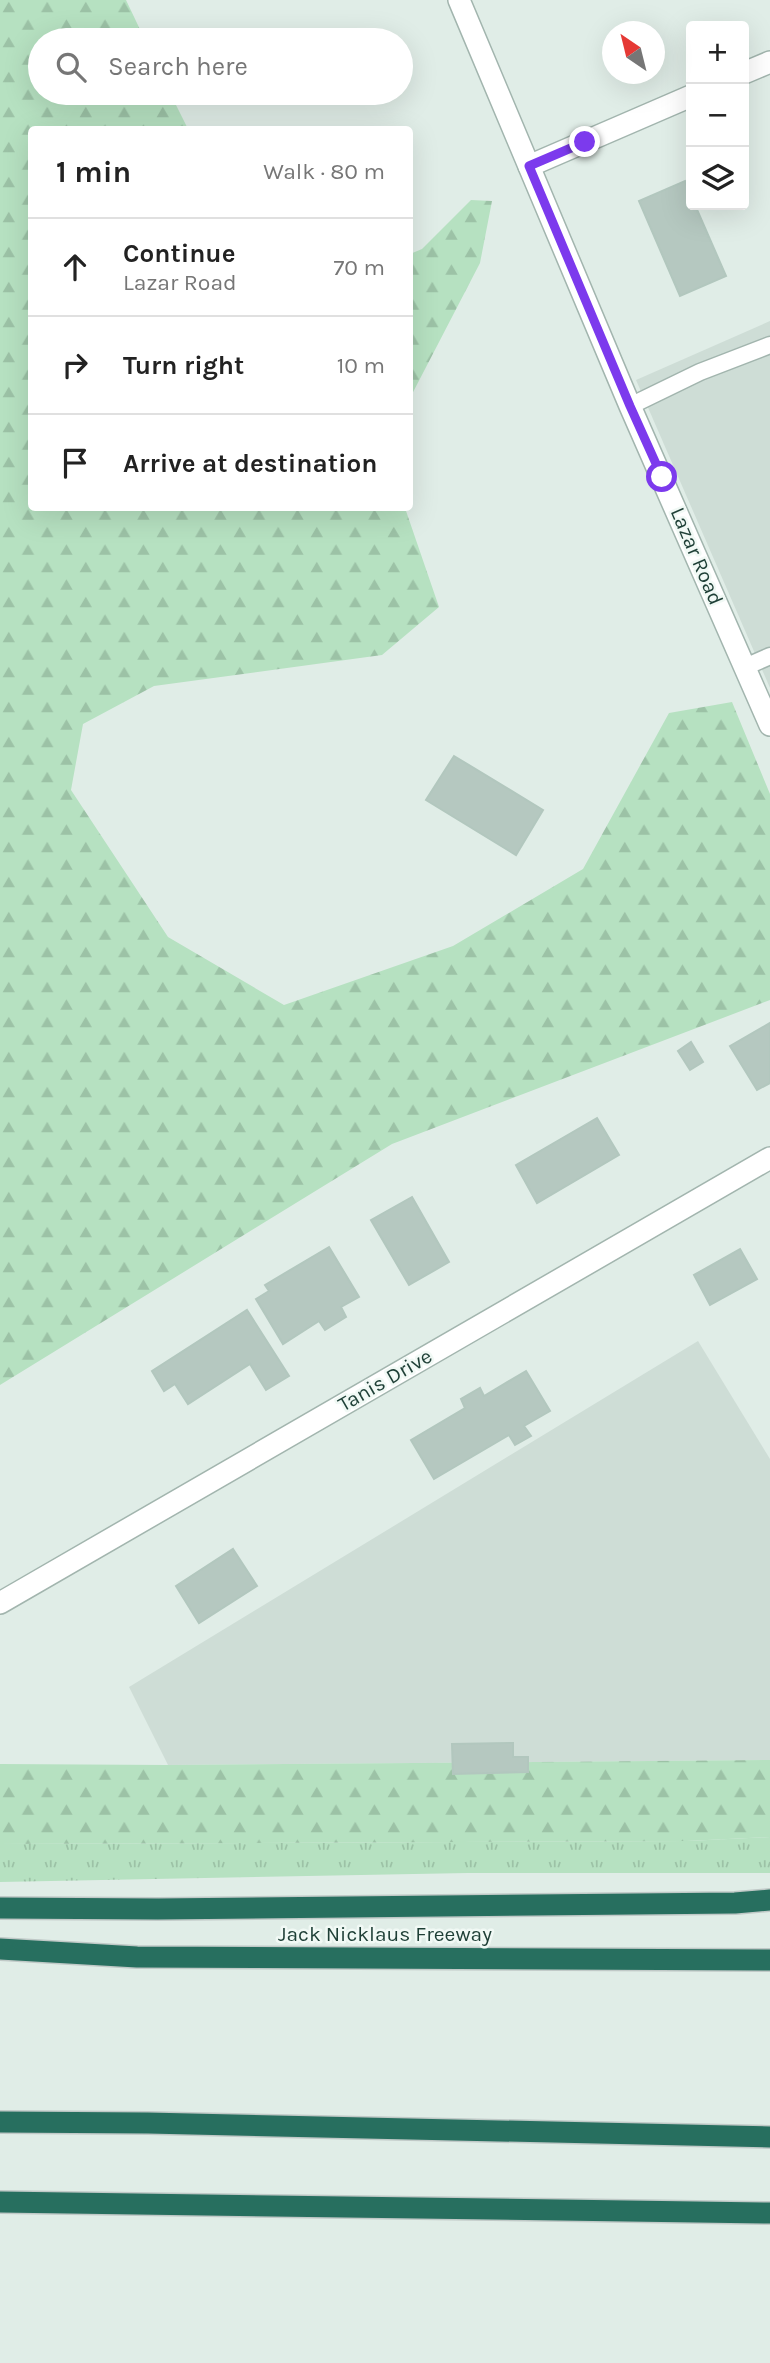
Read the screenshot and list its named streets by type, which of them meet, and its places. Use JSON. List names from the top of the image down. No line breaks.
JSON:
{"streets":{"highway":["Jack Nicklaus Freeway"],"street":["Lazar Road","Tanis Drive"]},"north":"top left","page":{"map_buttons":["+","−"],"search":"Search here","heading":["1 min","Walk · 80 m"],"list":[["Continue","Lazar Road","70 m"],["Turn right","10 m"],"Arrive at destination"]}}
